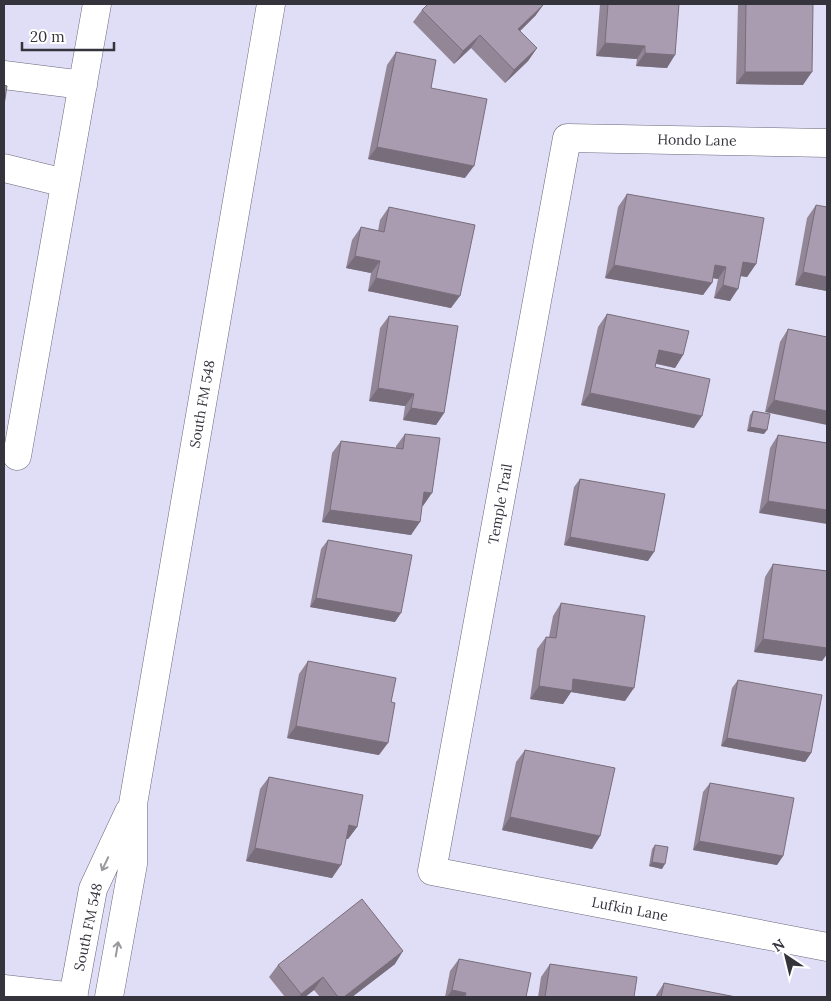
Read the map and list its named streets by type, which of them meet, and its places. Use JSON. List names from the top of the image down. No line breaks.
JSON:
{"streets":{"street":["Hondo Lane","South FM 548","Temple Trail","Lufkin Lane"]},"crossings":[["Hondo Lane","Temple Trail"],["Temple Trail","Lufkin Lane"]],"scale_bar":"20 m","north":"top left"}
